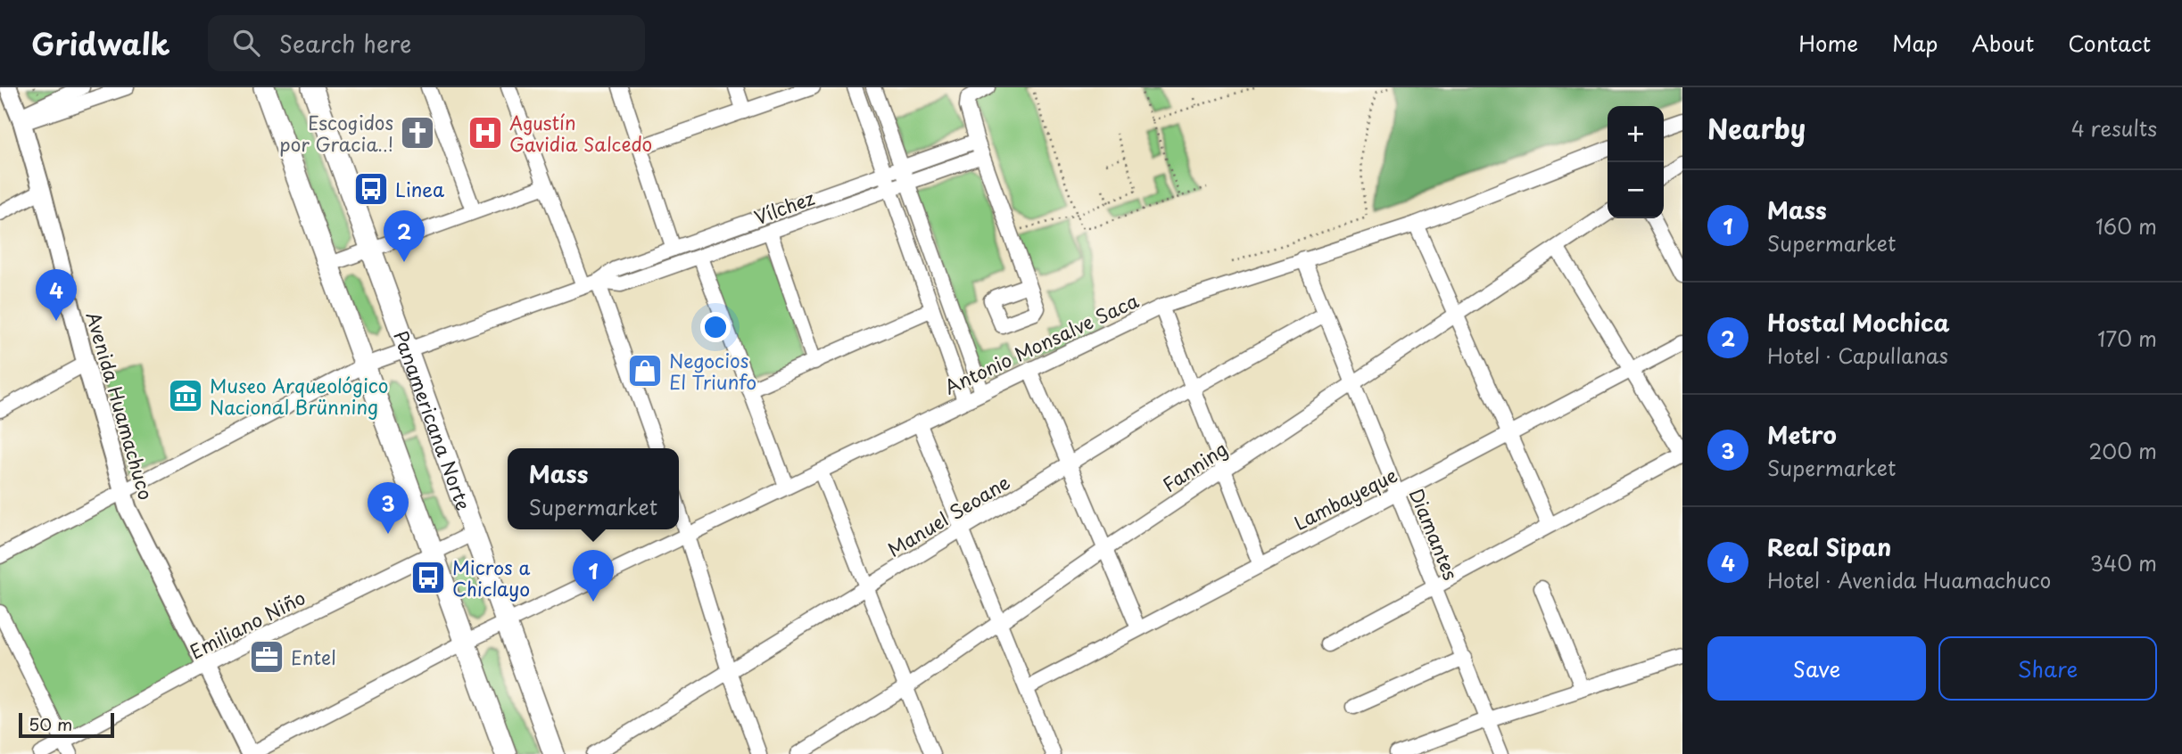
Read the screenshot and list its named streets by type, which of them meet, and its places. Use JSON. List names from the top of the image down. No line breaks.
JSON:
{"streets":{"highway":["Panamericana Norte"],"main road":["Avenida Huamachuco"],"street":["Vílchez","Antonio Monsalve Saca","Fanning","Lambayeque","Manuel Seoane","Diamantes","Emiliano Niño"]},"crossings":[["Vílchez","Avenida Huamachuco"],["Vílchez","Panamericana Norte"],["Antonio Monsalve Saca","Avenida Huamachuco"],["Antonio Monsalve Saca","Panamericana Norte"],["Antonio Monsalve Saca","Diamantes"],["Avenida Huamachuco","Emiliano Niño"],["Panamericana Norte","Emiliano Niño"],["Fanning","Diamantes"],["Lambayeque","Diamantes"],["Manuel Seoane","Diamantes"]],"places":{"church":["Escogidos por Gracia..!"],"hospital":["Agustín Gavidia Salcedo"],"bus stop":["Linea","Micros a Chiclayo"],"shop":["Negocios El Triunfo"],"museum":["Museo Arqueológico Nacional Brünning"],"office":["Entel"]},"scale_bar":"50 m","page":{"header":"Gridwalk","search":"Search here","nav":["Home","Map","About","Contact"],"heading":["Nearby","4 results"],"map_buttons":["+","−"],"list":[{"mark":"1","name":"Mass","note":"Supermarket","value":"160 m"},{"mark":"2","name":"Hostal Mochica","note":"Hotel · Capullanas","value":"170 m"},{"mark":"3","name":"Metro","note":"Supermarket","value":"200 m"},{"mark":"4","name":"Real Sipan","note":"Hotel · Avenida Huamachuco","value":"340 m"}],"pins":["2","4","3","1"],"popup":["Mass","Supermarket"],"buttons":["Save","Share"],"scale":"50 m"}}
